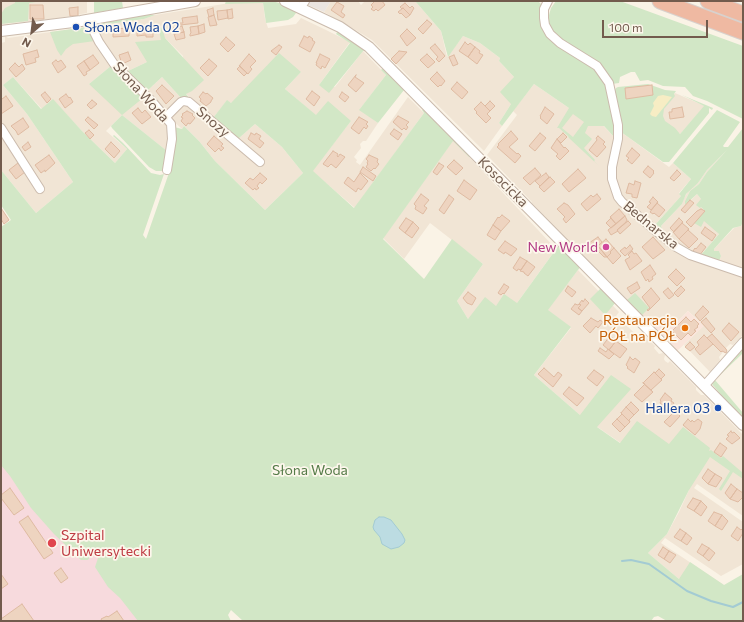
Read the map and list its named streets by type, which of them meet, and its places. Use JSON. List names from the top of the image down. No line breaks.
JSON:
{"streets":{"street":["Słona Woda","Snozy","Kosocicka","Bednarska"]},"crossings":[["Słona Woda","Snozy"]],"parks":["Słona Woda"],"places":["Słona Woda 02","New World","Restauracja PÓŁ na PÓŁ","Hallera 03","Szpital Uniwersytecki"],"scale_bar":"100 m","north":"bottom left"}
